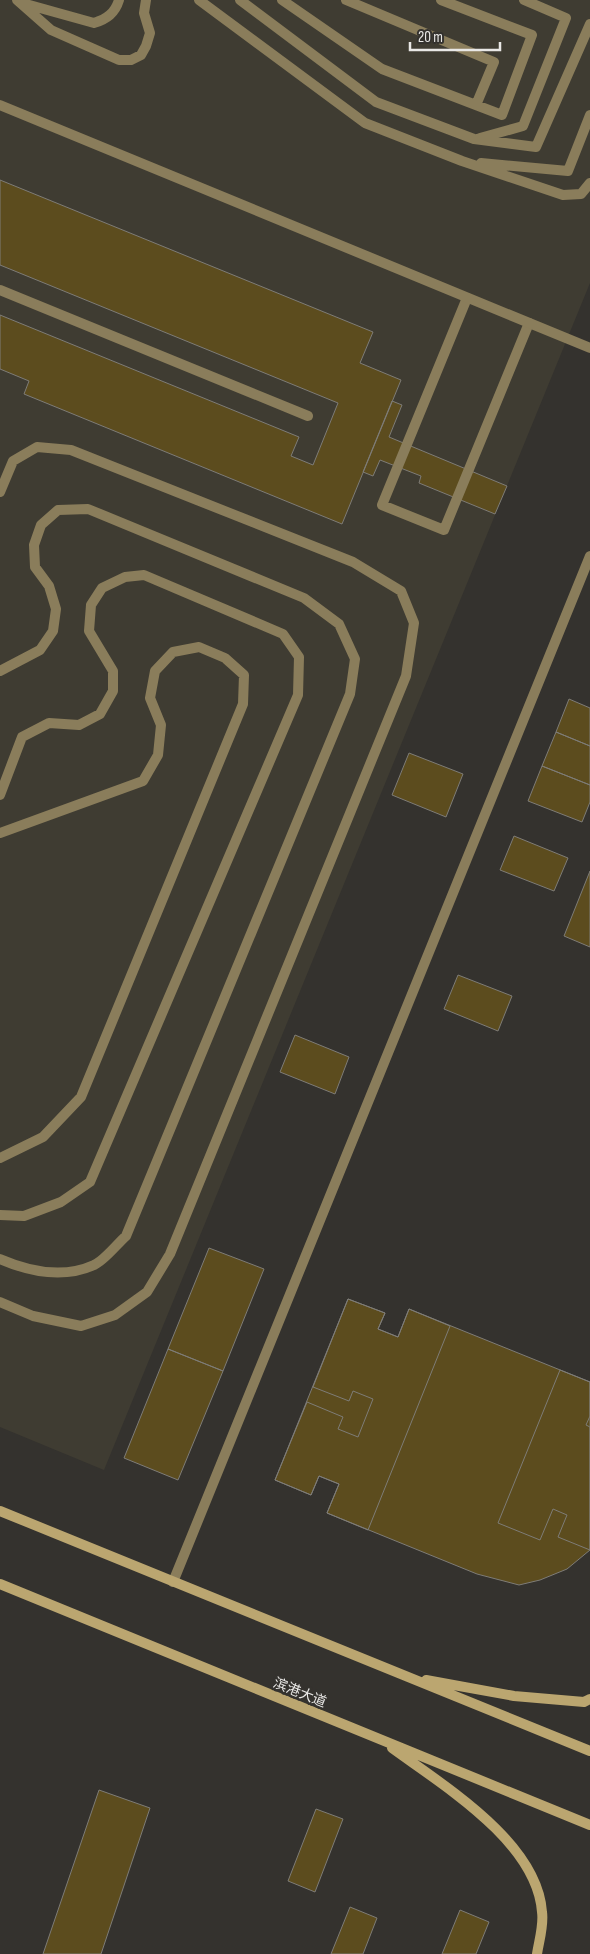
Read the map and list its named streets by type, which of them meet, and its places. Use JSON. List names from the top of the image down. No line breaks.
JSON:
{"streets":{"main road":["滨港大道"]},"scale_bar":"20 m"}
